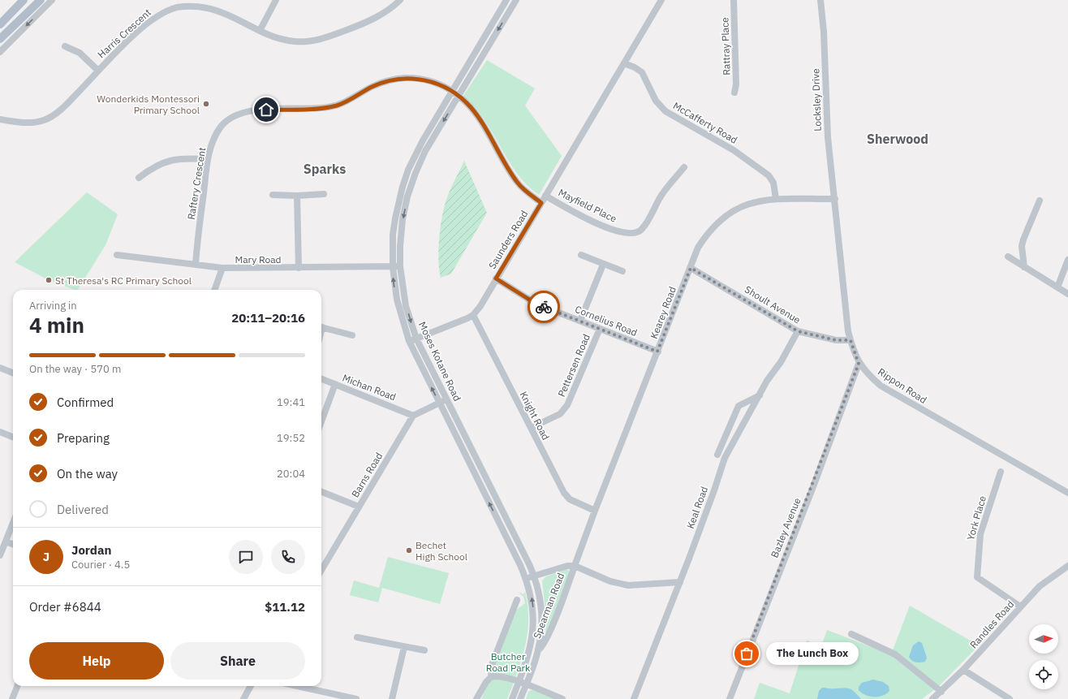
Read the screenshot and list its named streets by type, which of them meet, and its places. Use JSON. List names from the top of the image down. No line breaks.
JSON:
{"streets":{"street":["Harris Crescent","Rattray Place","Locksley Drive","McCafferty Road","Raftery Crescent","Mayfield Place","Saunders Road","Mary Road","Shoult Avenue","Kearey Road","Cornelius Road","Moses Kotane Road","Pettersen Road","Rippon Road","Michan Road","Knight Road","Barns Road","Keal Road","York Place","Bazley Avenue","Spearman Road","Randles Road"]},"crossings":[["Locksley Drive","Kearey Road"],["Locksley Drive","Rippon Road"],["McCafferty Road","Saunders Road"],["McCafferty Road","Kearey Road"],["Raftery Crescent","Saunders Road"],["Raftery Crescent","Mary Road"],["Raftery Crescent","Moses Kotane Road"],["Mayfield Place","Saunders Road"],["Saunders Road","Cornelius Road"],["Saunders Road","Moses Kotane Road"],["Saunders Road","Knight Road"],["Mary Road","Moses Kotane Road"],["Shoult Avenue","Kearey Road"],["Shoult Avenue","Rippon Road"],["Shoult Avenue","Keal Road"],["Kearey Road","Cornelius Road"],["Kearey Road","Rippon Road"],["Kearey Road","Knight Road"],["Kearey Road","Spearman Road"],["Cornelius Road","Pettersen Road"],["Moses Kotane Road","Spearman Road"],["Pettersen Road","Knight Road"],["Rippon Road","Bazley Avenue"],["Michan Road","Barns Road"],["York Place","Randles Road"]],"districts":["Sherwood","Sparks"],"parks":["Butcher Road Park"],"places":["Wonderkids Montessori Primary School","St Theresa's RC Primary School","Bechet High School","The Lunch Box"],"north":"right","page":{"heading":["4 min","Arriving in","20:11–20:16"],"panel":["Jordan","Courier · 4.5","Order #6844","$11.12"],"bar":"On the way · 570 m","list":[["Confirmed","19:41"],["Preparing","19:52"],["On the way","20:04"],"Delivered"],"round":"J","buttons":["Help","Share"],"bubble":"The Lunch Box"}}
